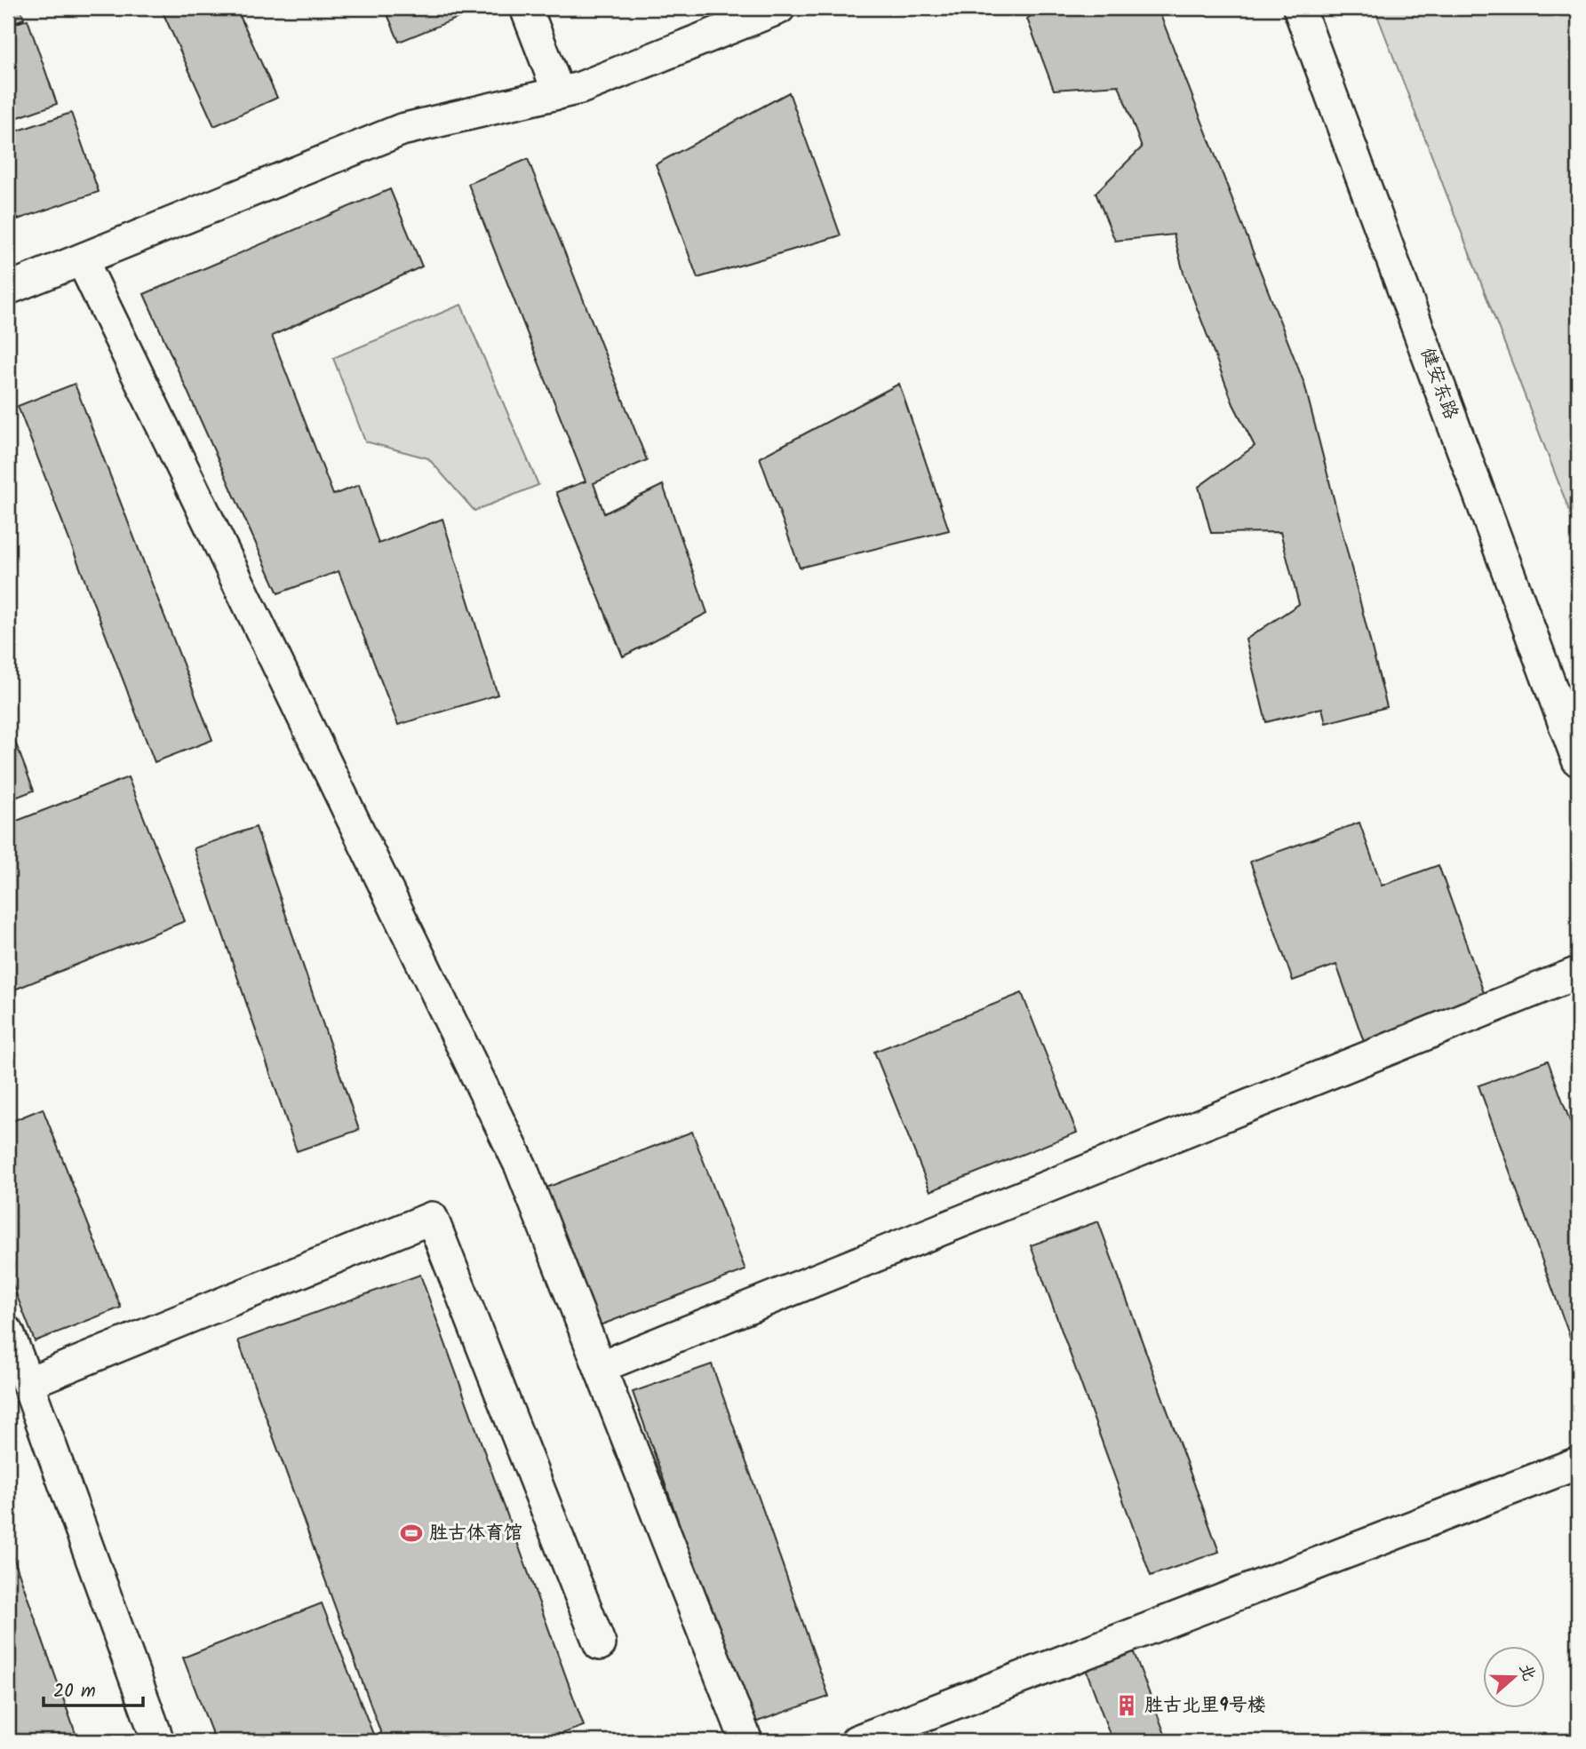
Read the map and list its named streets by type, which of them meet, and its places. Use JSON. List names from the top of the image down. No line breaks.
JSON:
{"streets":{"street":["健安东路"]},"places":{"sports":["胜古体育馆"],"building":["胜古北里9号楼"]},"scale_bar":"20 m","north":"right"}
